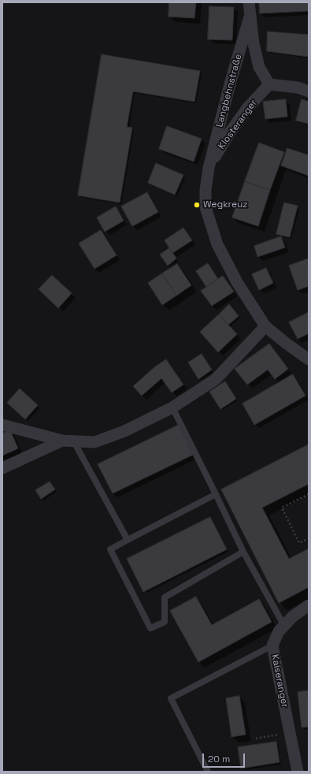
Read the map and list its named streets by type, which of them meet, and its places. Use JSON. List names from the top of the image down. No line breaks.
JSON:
{"streets":{"street":["Langbehnstraße","Klosteranger","Kaiseranger"]},"crossings":[["Langbehnstraße","Klosteranger"]],"places":["Wegkreuz"],"scale_bar":"20 m"}
